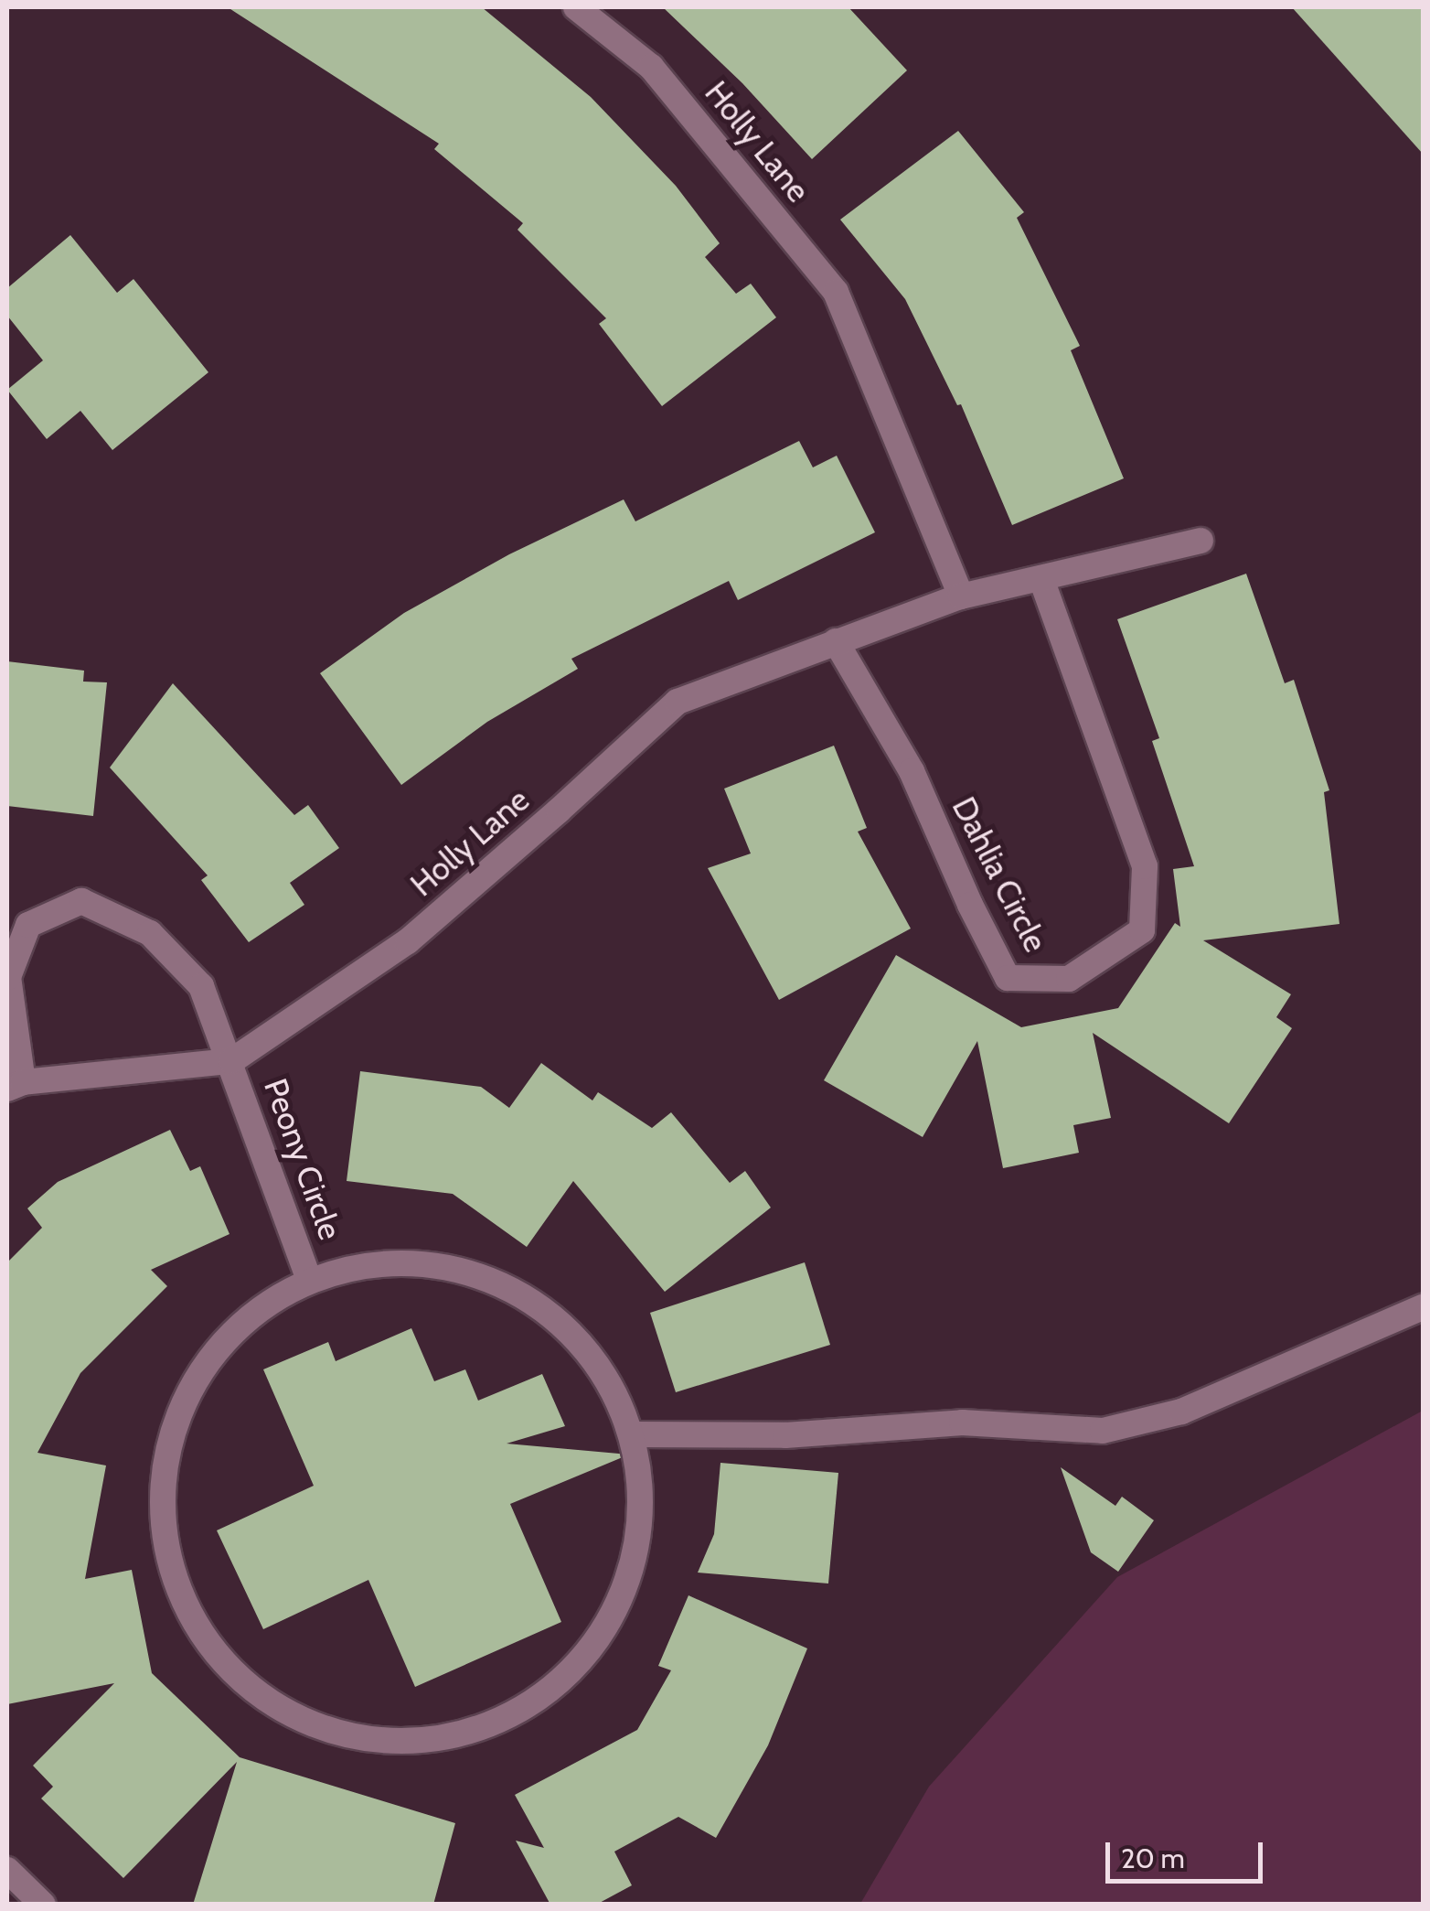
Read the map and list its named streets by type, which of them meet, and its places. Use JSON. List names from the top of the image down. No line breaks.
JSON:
{"streets":{"street":["Holly Lane","Dahlia Circle","Peony Circle"]},"crossings":[["Holly Lane","Dahlia Circle"],["Holly Lane","Peony Circle"]],"scale_bar":"20 m"}
